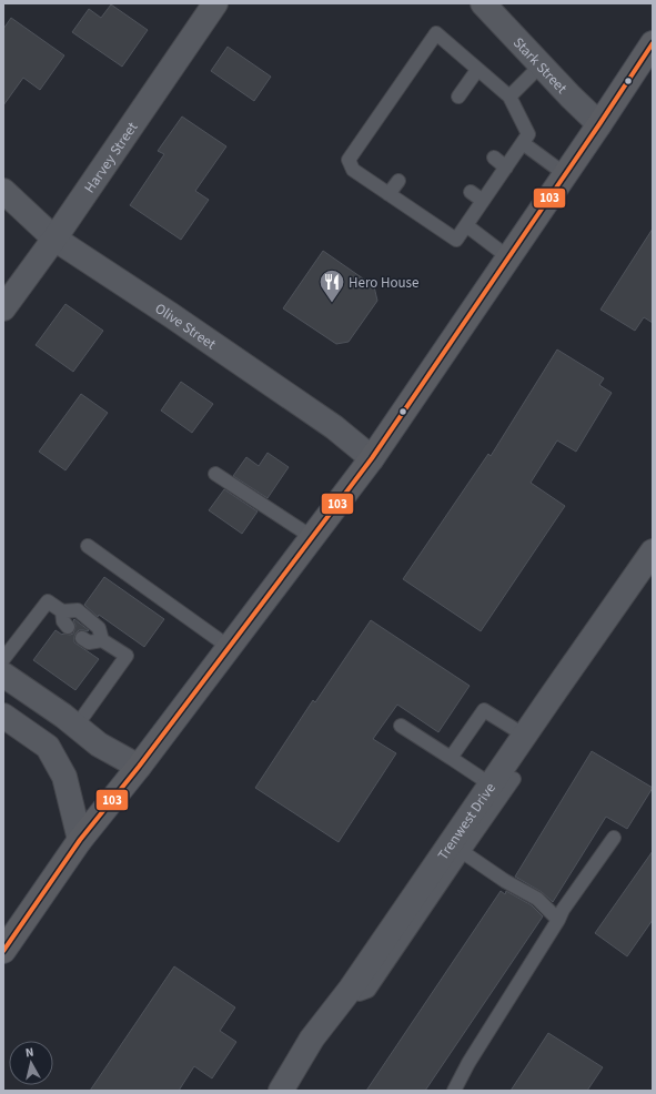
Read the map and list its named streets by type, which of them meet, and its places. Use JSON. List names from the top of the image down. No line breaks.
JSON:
{"streets":{"street":["Stark Street","Harvey Street","Olive Street","Trenwest Drive"]},"crossings":[["Harvey Street","Olive Street"]],"places":{"restaurant":["Hero House"]},"lines":["transit line 103"],"north":"top"}
